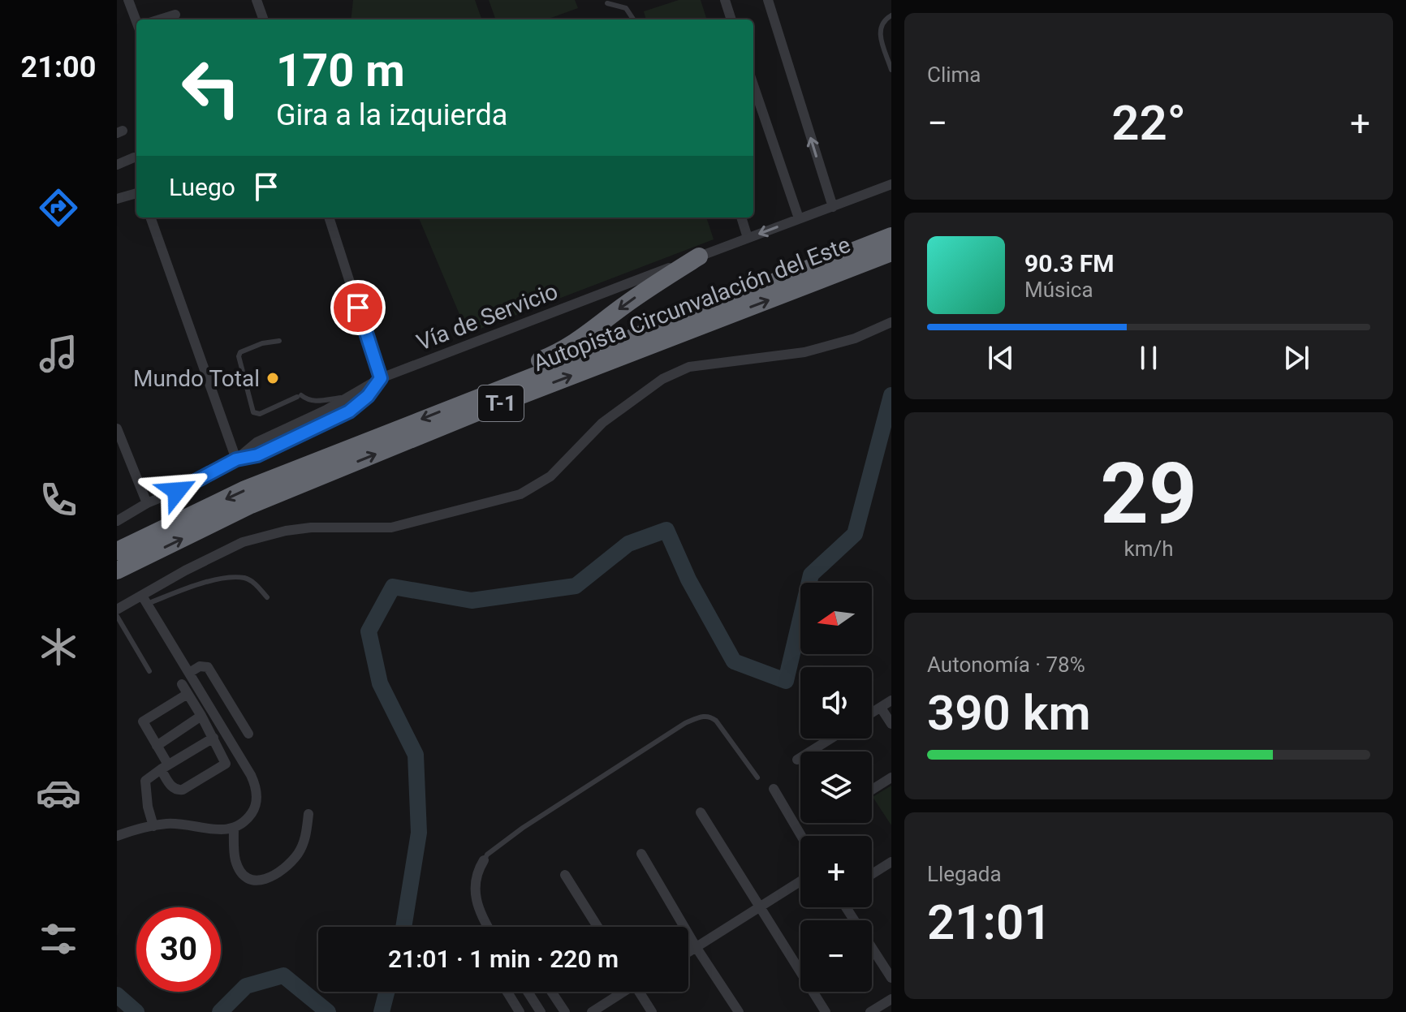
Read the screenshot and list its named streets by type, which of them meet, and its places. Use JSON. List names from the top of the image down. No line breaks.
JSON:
{"streets":{"highway":["Autopista Circunvalación del Este","T-1"],"street":["Vía de Servicio"]},"places":["Mundo Total"],"north":"left","page":{"tabs":"21:00","tile":["Clima",["29","km/h"],["Autonomía · 78%","390 km"],["Llegada","21:01"]],"turn":["170 m","Gira a la izquierda"],"heat":["−","22°","+"],"then":"Luego","song":["90.3 FM","Música"],"map_buttons":["+","−"],"limit":"30","trip":"21:01 · 1 min · 220 m"}}
